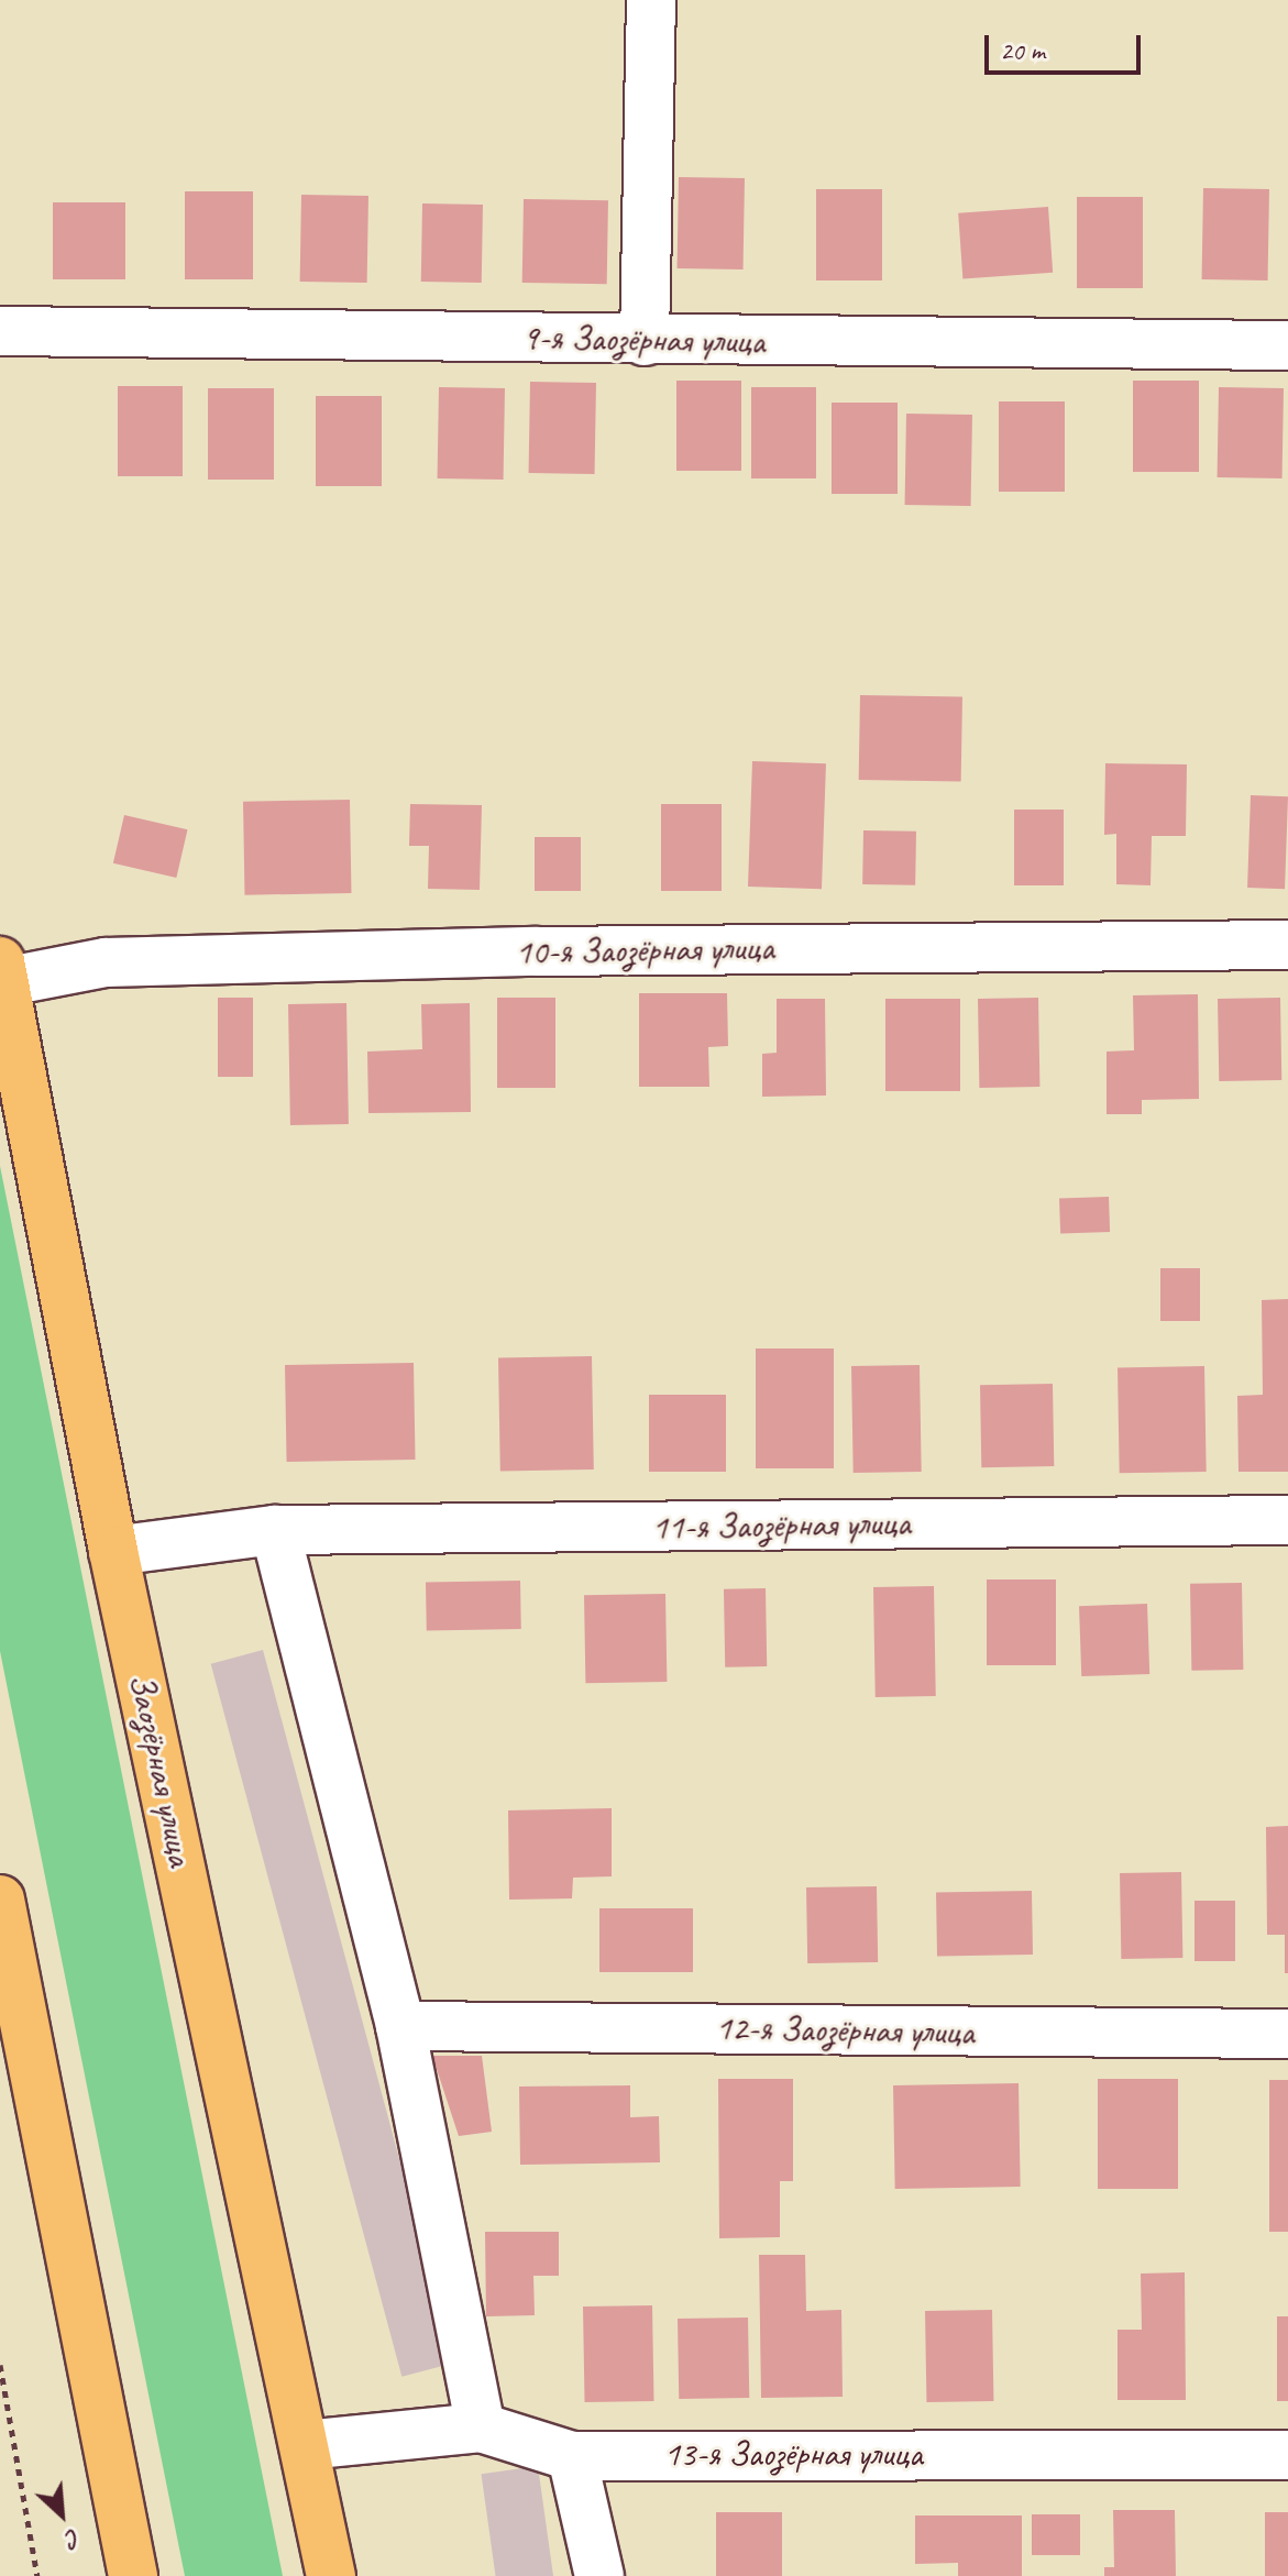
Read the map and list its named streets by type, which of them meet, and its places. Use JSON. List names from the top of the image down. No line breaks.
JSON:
{"streets":{"main road":["Заозёрная улица"],"street":["9-я Заозёрная улица","10-я Заозёрная улица","11-я Заозёрная улица","12-я Заозёрная улица","13-я Заозёрная улица"]},"crossings":[["10-я Заозёрная улица","Заозёрная улица"],["11-я Заозёрная улица","Заозёрная улица"],["Заозёрная улица","13-я Заозёрная улица"]],"scale_bar":"20 m","north":"bottom right"}
